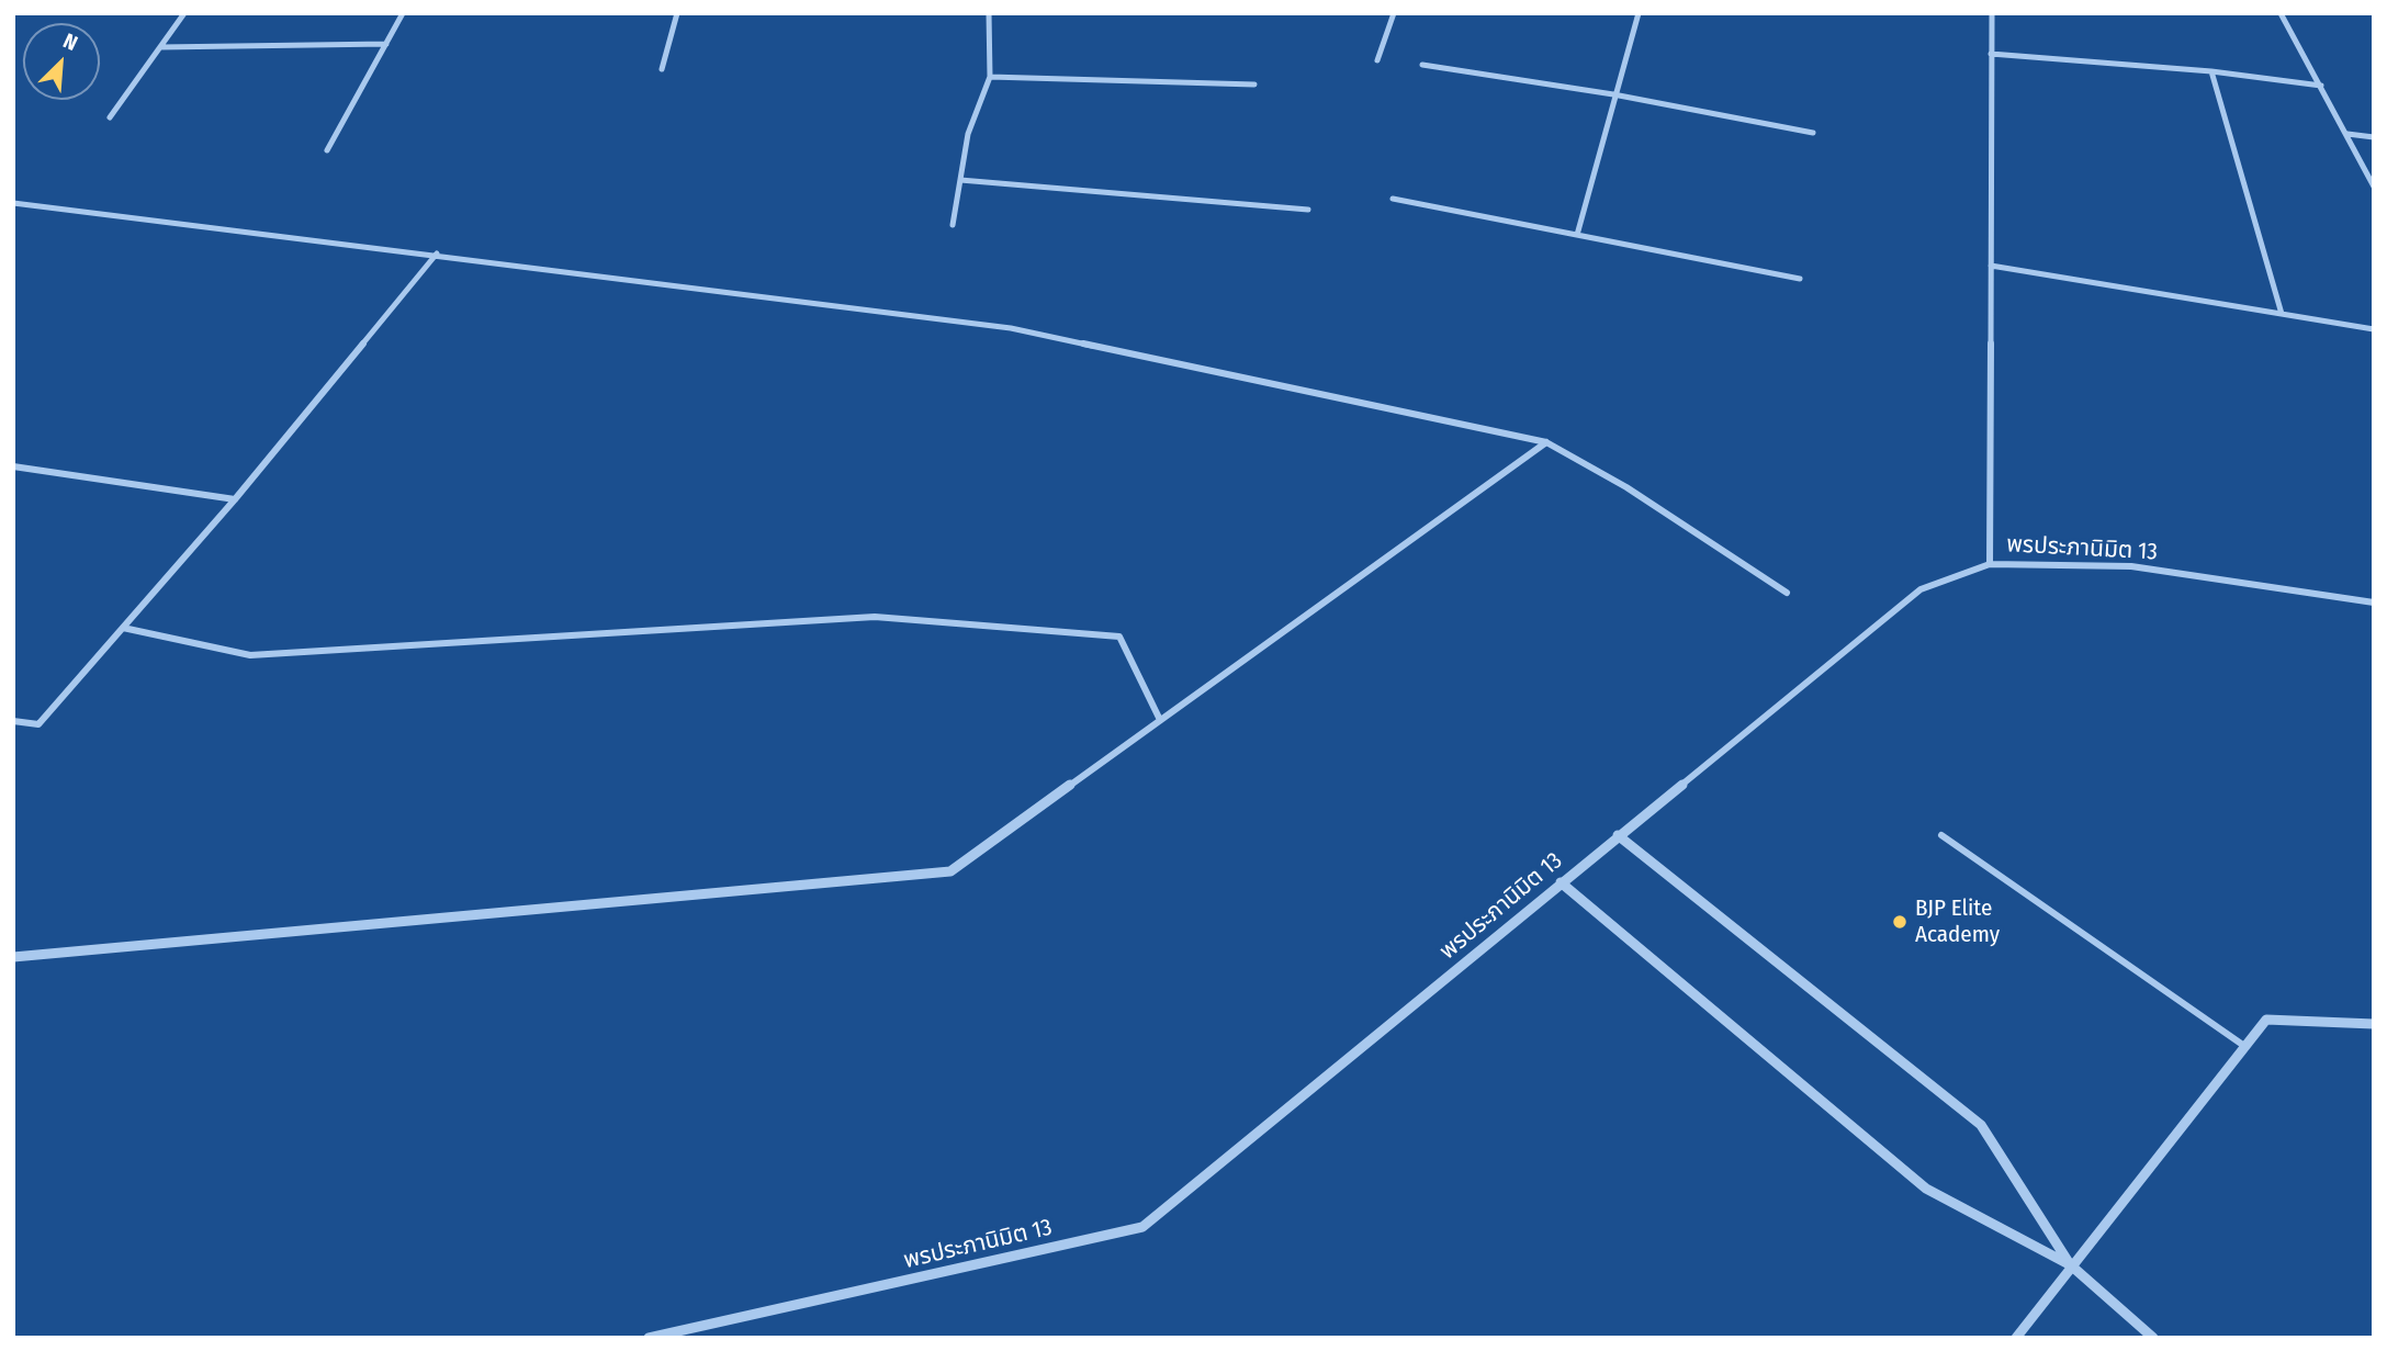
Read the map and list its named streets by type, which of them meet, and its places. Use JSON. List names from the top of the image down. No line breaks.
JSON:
{"streets":{"street":["พรประภานิมิต 13"]},"places":["BJP Elite Academy"],"north":"top right"}
